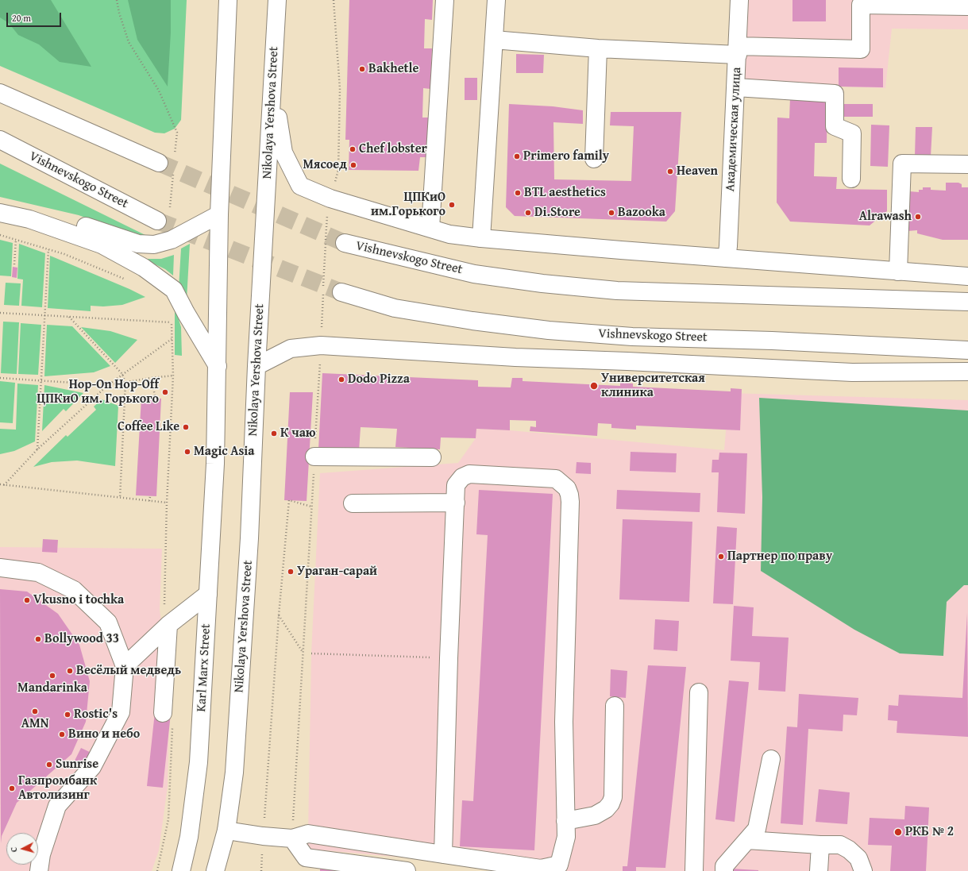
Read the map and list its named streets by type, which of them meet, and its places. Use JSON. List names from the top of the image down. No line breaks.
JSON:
{"streets":{"main road":["Nikolaya Yershova Street","Академическая улица","Vishnevskogo Street","Karl Marx Street"]},"places":["Bakhetle","Chef lobster","Primero family","Мясоед","Heaven","BTL aesthetics","ЦПКиО им.Горького","Di.Store","Bazooka","Alrawash","Dodo Pizza","Университетская клиника","Hop-On Hop-Off ЦПКиО им. Горького","Coffee Like","К чаю","Magic Asia","Партнер по праву","Ураган-сарай","Vkusno i tochka","Bollywood 33","Весёлый медведь","Mandarinka","AMN","Rostic's","Вино и небо","Sunrise","Газпромбанк Автолизинг","РКБ № 2"],"scale_bar":"20 m","north":"left"}
